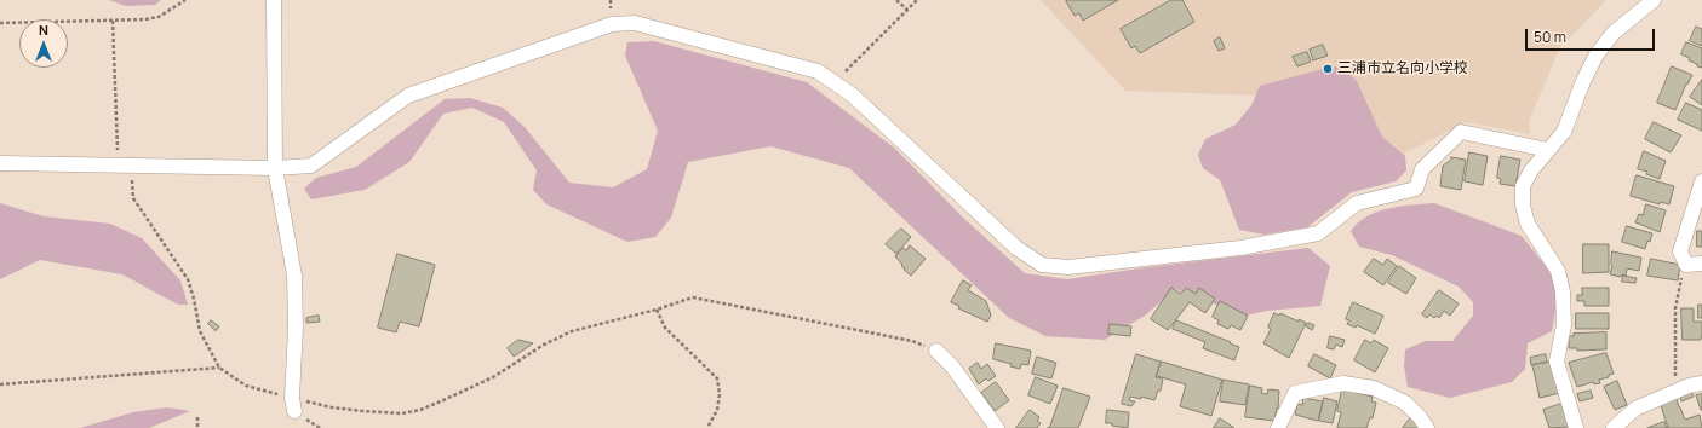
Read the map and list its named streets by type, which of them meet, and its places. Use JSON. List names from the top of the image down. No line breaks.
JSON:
{"places":["三浦市立名向小学校"],"scale_bar":"50 m","north":"top"}
